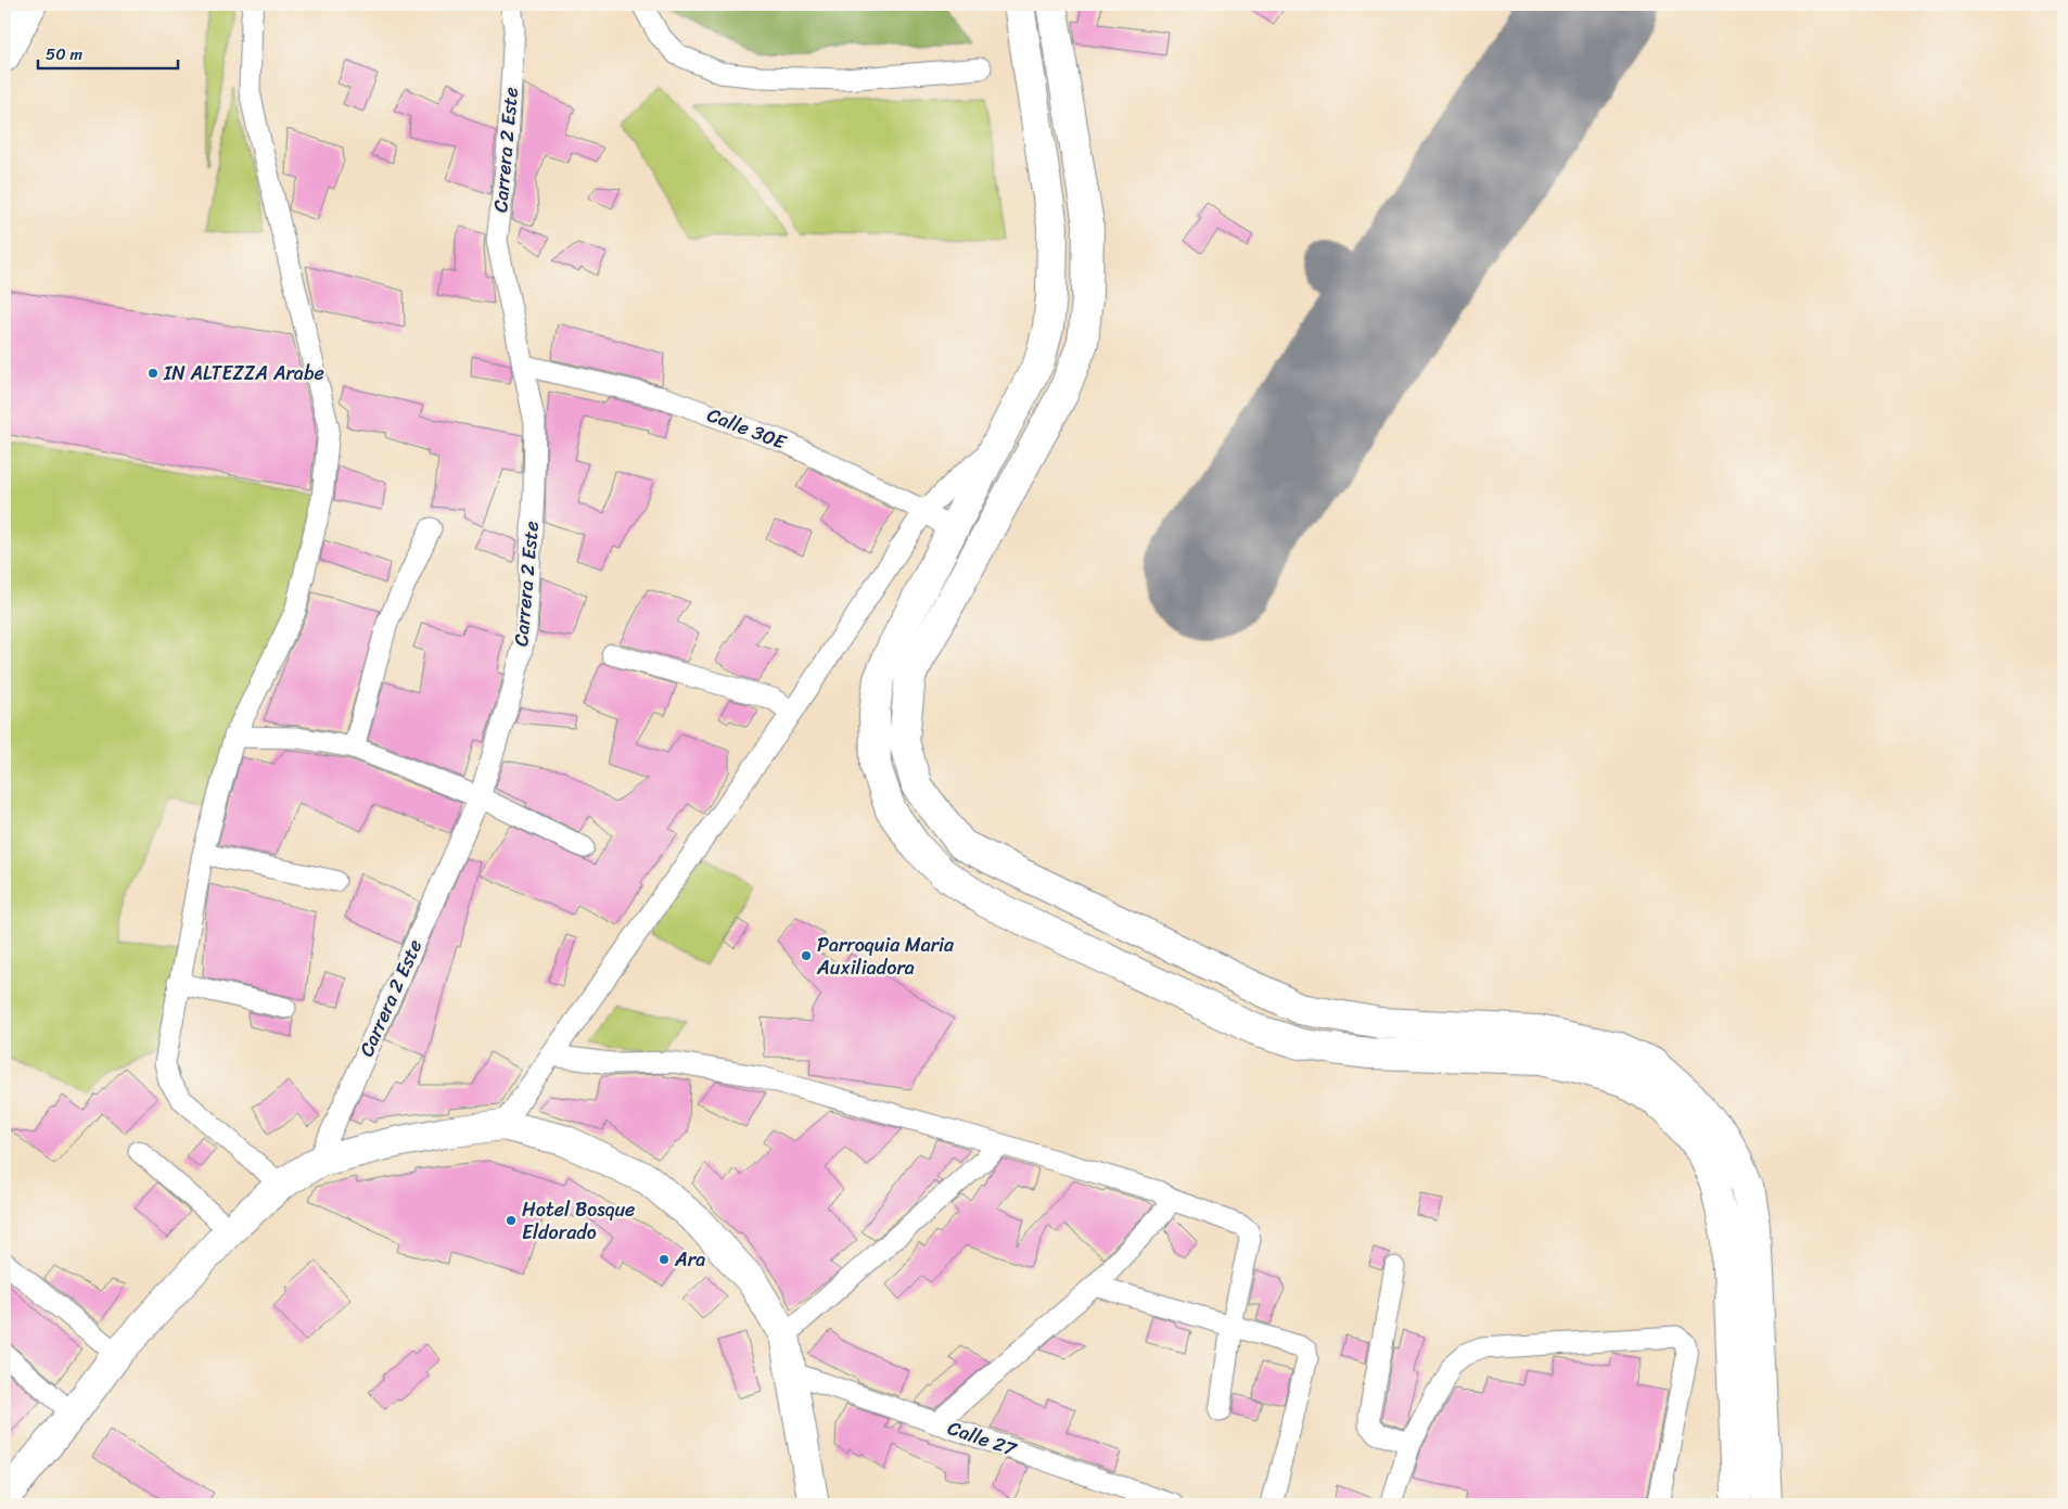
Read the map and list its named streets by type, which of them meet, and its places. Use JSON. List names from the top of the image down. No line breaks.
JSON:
{"streets":{"street":["Carrera 2 Este","Calle 30E","Calle 27"]},"crossings":[["Carrera 2 Este","Calle 30E"]],"places":["IN ALTEZZA Arabe","Parroquia Maria Auxiliadora","Hotel Bosque Eldorado","Ara"],"scale_bar":"50 m"}
